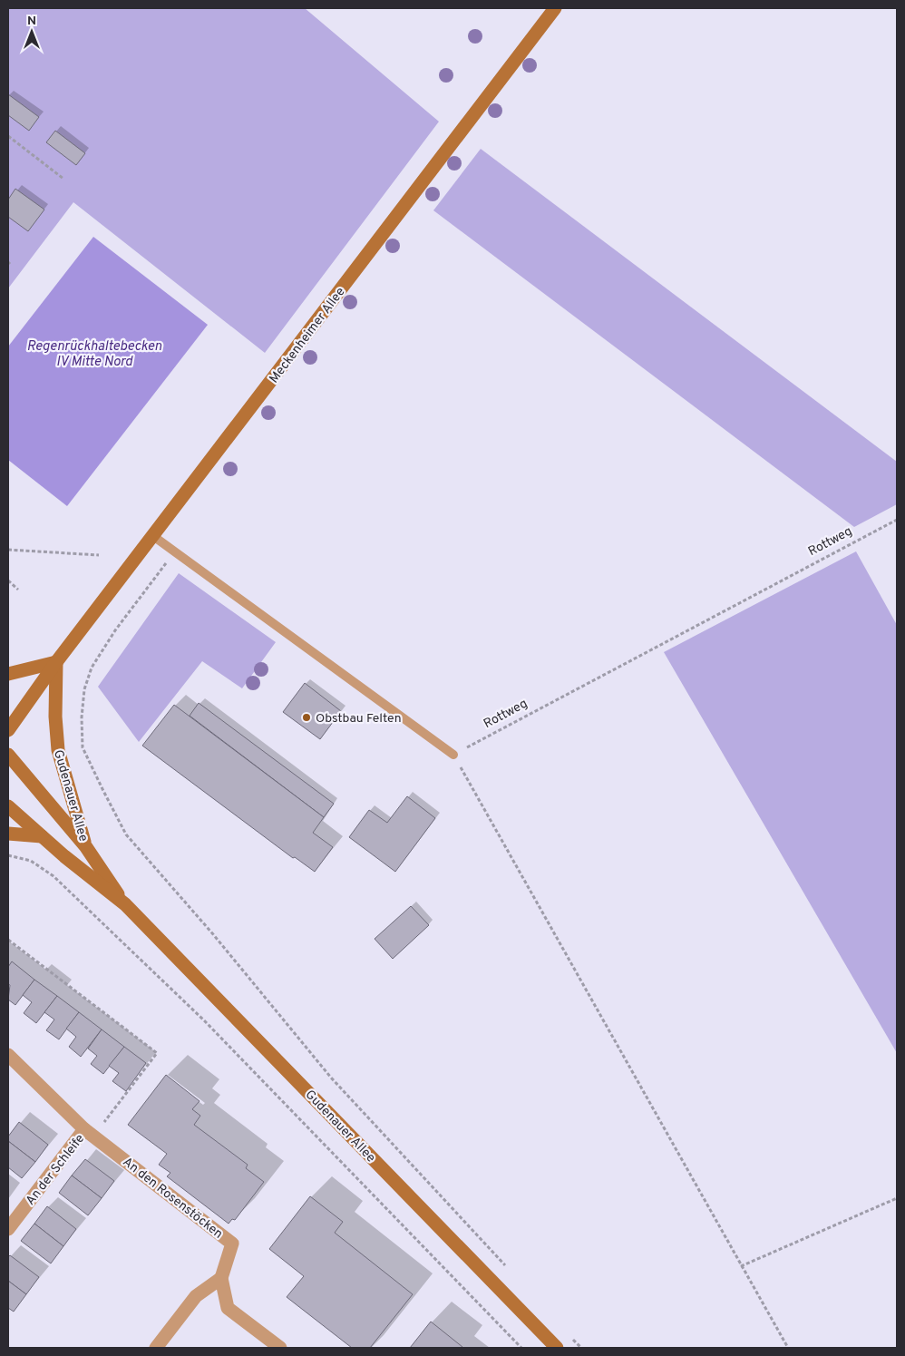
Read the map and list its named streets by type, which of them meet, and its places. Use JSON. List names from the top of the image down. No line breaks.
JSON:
{"streets":{"main road":["Meckenheimer Allee","Gudenauer Allee"],"street":["An der Schleife","An den Rosenstöcken"],"path":["Rottweg"]},"crossings":[["Meckenheimer Allee","Gudenauer Allee"],["An der Schleife","An den Rosenstöcken"]],"water":["Regenrückhaltebecken IV Mitte Nord"],"places":["Obstbau Felten"],"north":"top"}
